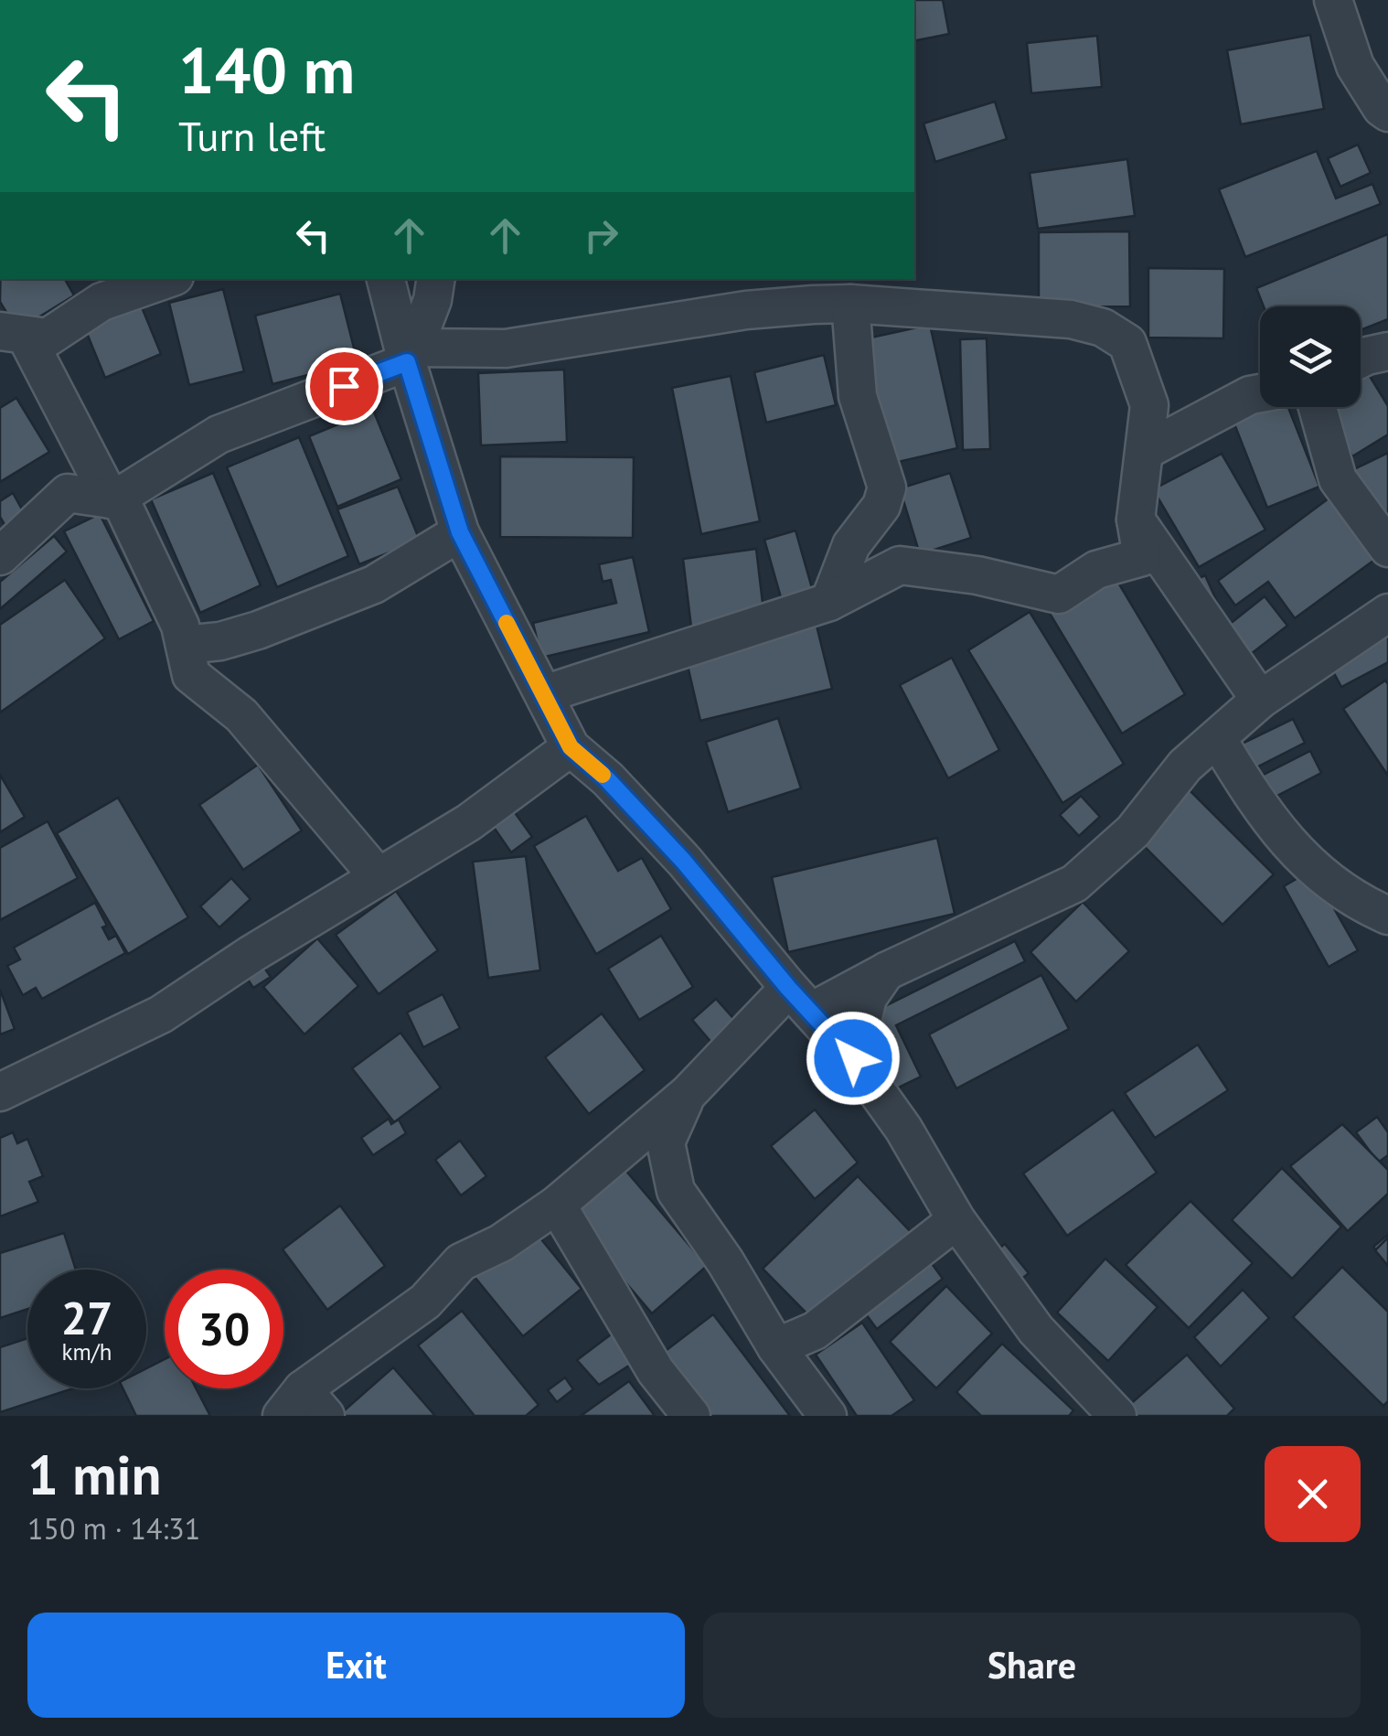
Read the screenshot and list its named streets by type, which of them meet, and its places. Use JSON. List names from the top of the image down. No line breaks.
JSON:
{"page":{"turn":["140 m","Turn left"],"speed":"27 km/h","limit":"30","heading":["1 min","150 m · 14:31"],"buttons":["Exit","Share"]}}
